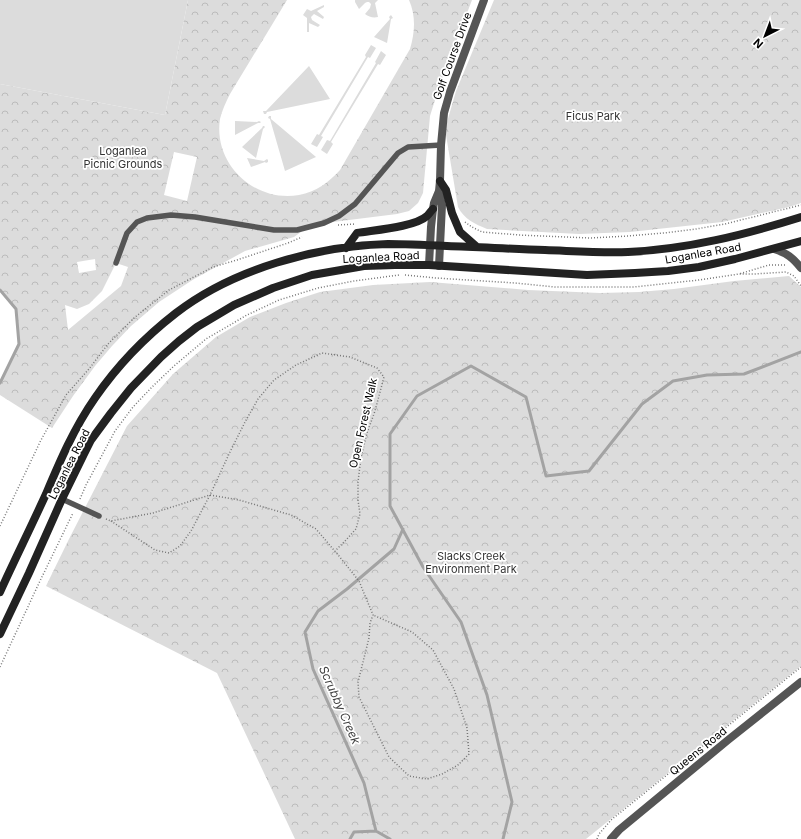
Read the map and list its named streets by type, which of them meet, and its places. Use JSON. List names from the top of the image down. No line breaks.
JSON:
{"streets":{"main road":["Loganlea Road"],"street":["Golf Course Drive","Queens Road"],"path":["Open Forest Walk"]},"crossings":[["Golf Course Drive","Loganlea Road"]],"water":["Scrubby Creek"],"parks":["Ficus Park","Loganlea Picnic Grounds","Slacks Creek Environment Park"],"north":"bottom left"}
